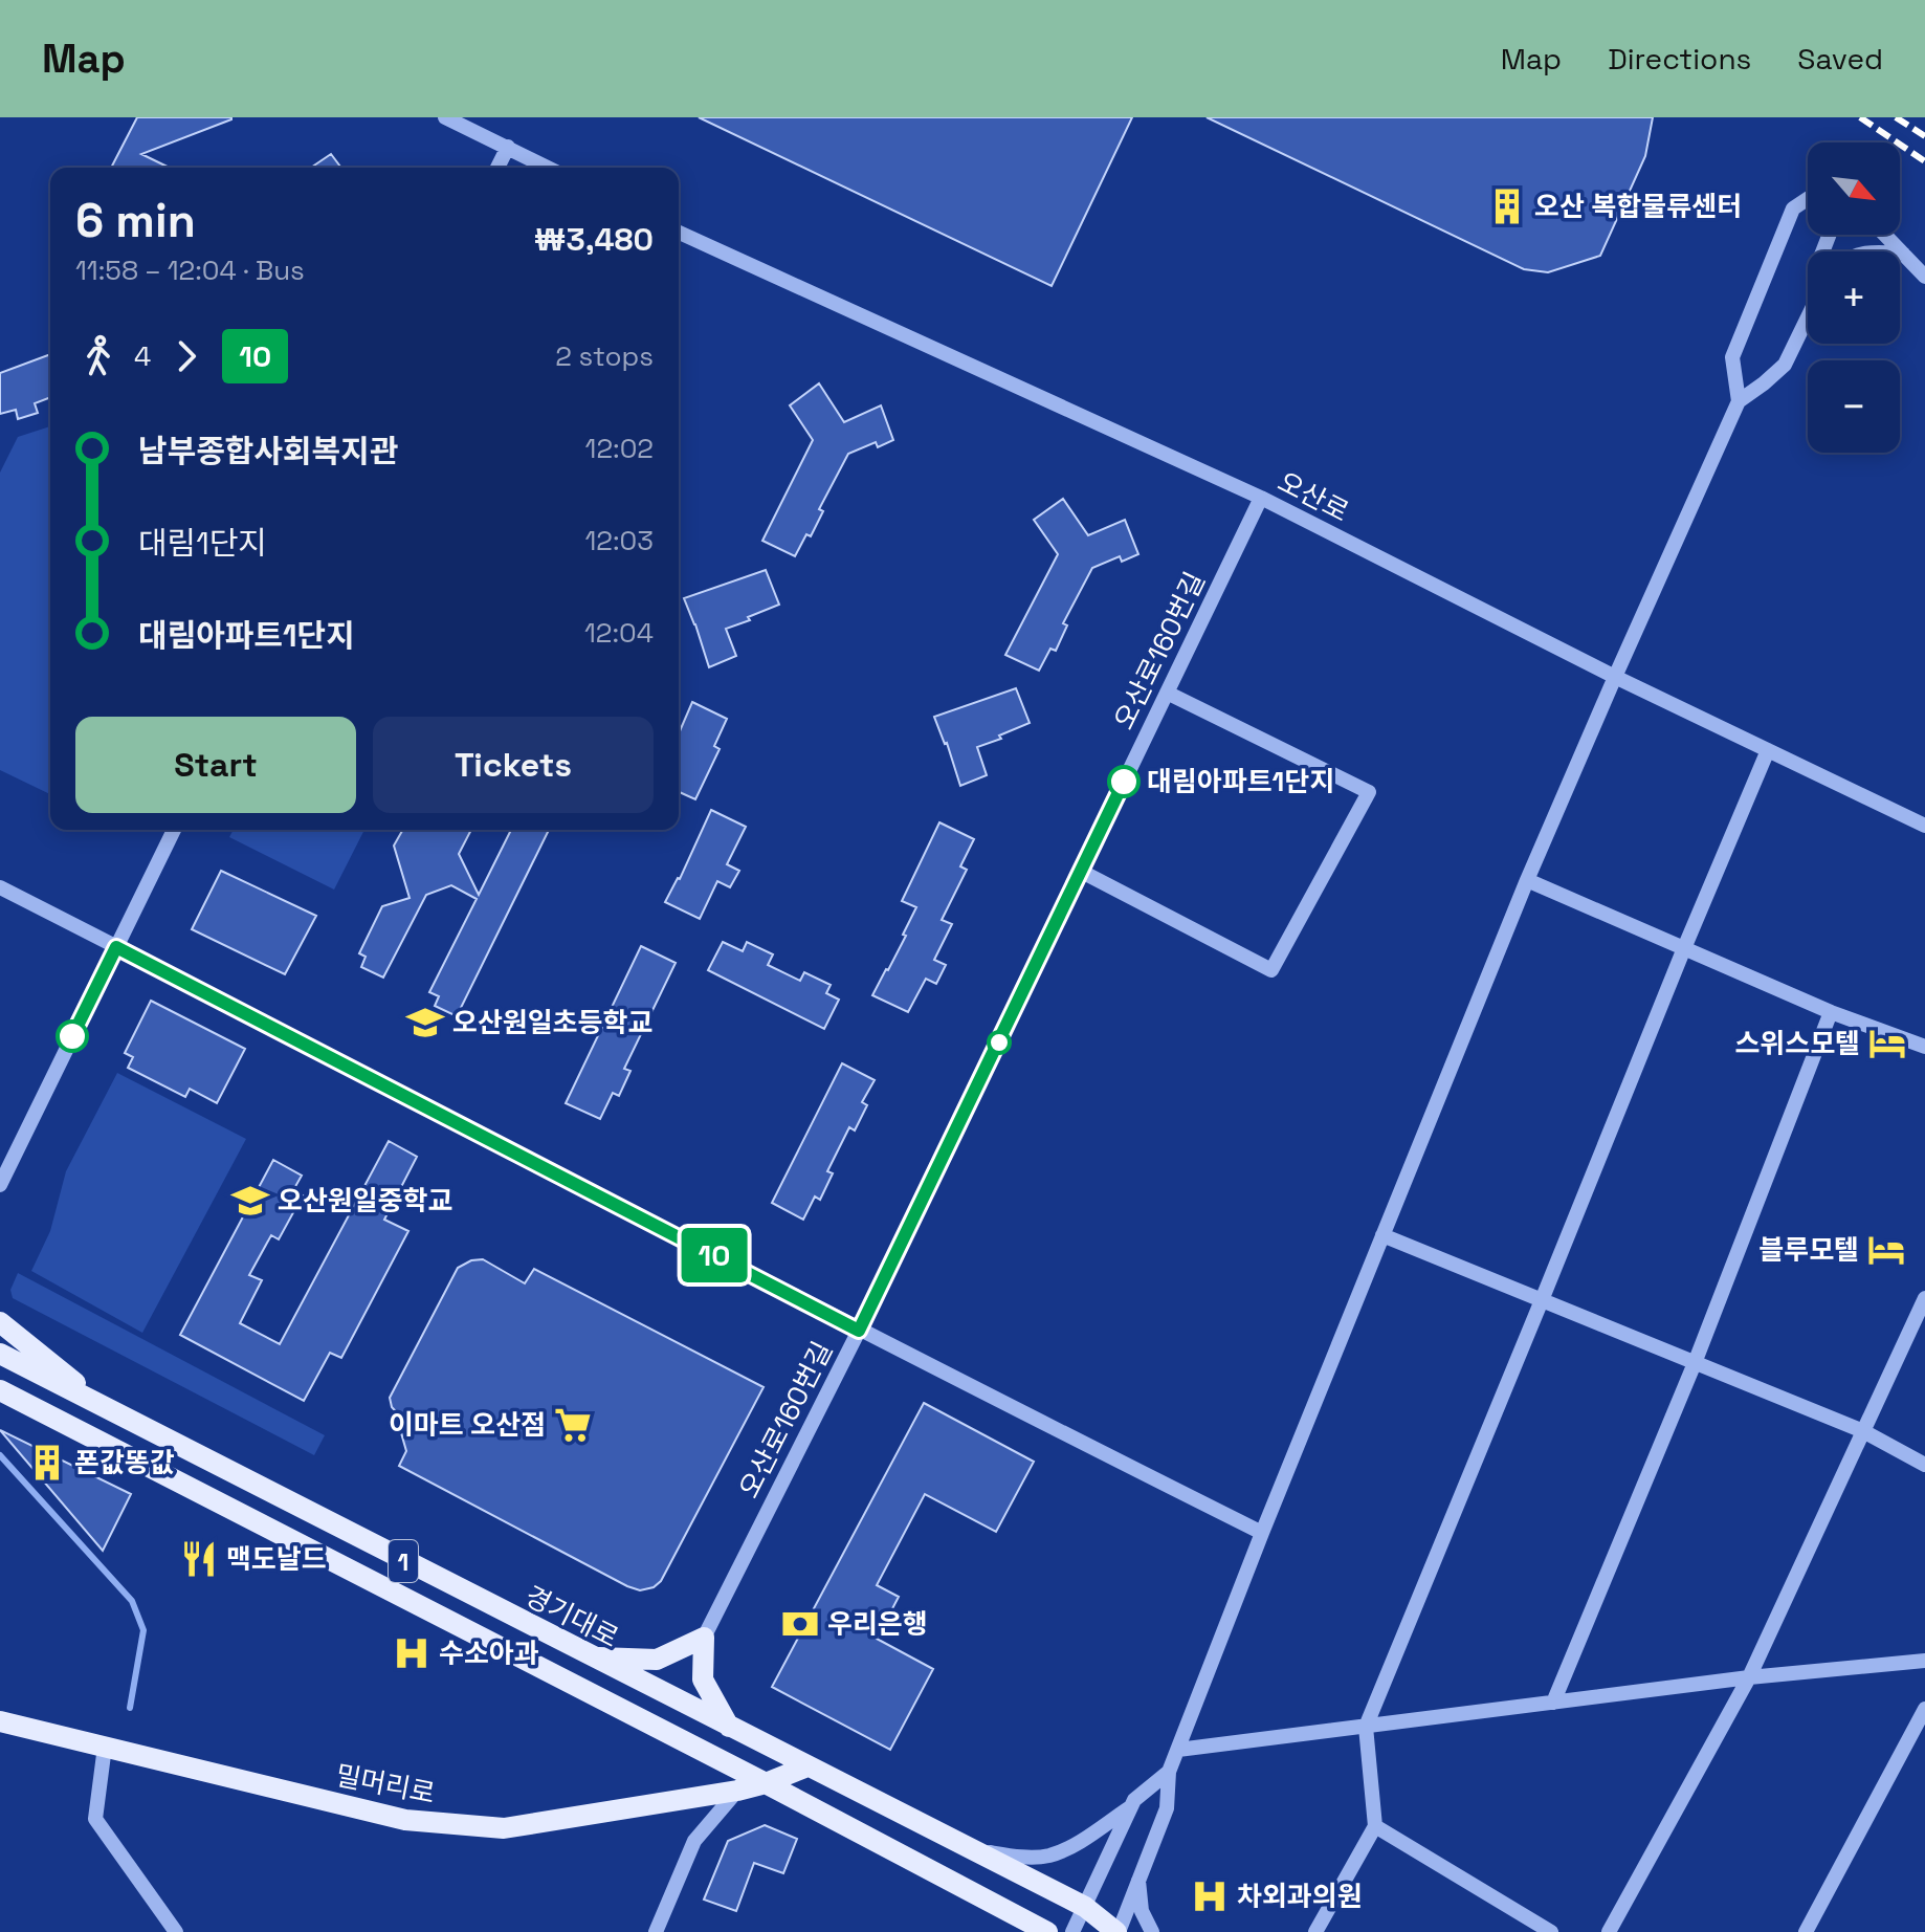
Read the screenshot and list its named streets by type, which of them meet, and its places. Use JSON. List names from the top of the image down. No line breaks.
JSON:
{"streets":{"main road":["1","경기대로","밀머리로"],"street":["오산로","오산로160번길"]},"crossings":[["오산로","오산로160번길"],["1","밀머리로"],["경기대로","밀머리로"]],"places":{"building":["오산 복합물류센터","폰값똥값"],"other":["대림아파트1단지"],"school or university":["오산원일초등학교","오산원일중학교"],"hotel":["스위스모텔","블루모텔"],"supermarket":["이마트 오산점"],"restaurant":["맥도날드"],"bank":["우리은행"],"hospital":["수소아과","차외과의원"]},"lines":["bus line 10"],"north":"bottom right","page":{"header":"Map","nav":["Map","Directions","Saved"],"on_map":"10","map_buttons":["+","−"],"heading":["6 min","11:58 – 12:04 · Bus","₩3,480"],"legs":["4","10","2 stops"],"list":[{"name":"남부종합사회복지관","value":"12:02"},{"name":"대림1단지","value":"12:03"},{"name":"대림아파트1단지","value":"12:04"}],"buttons":["Start","Tickets"]}}
